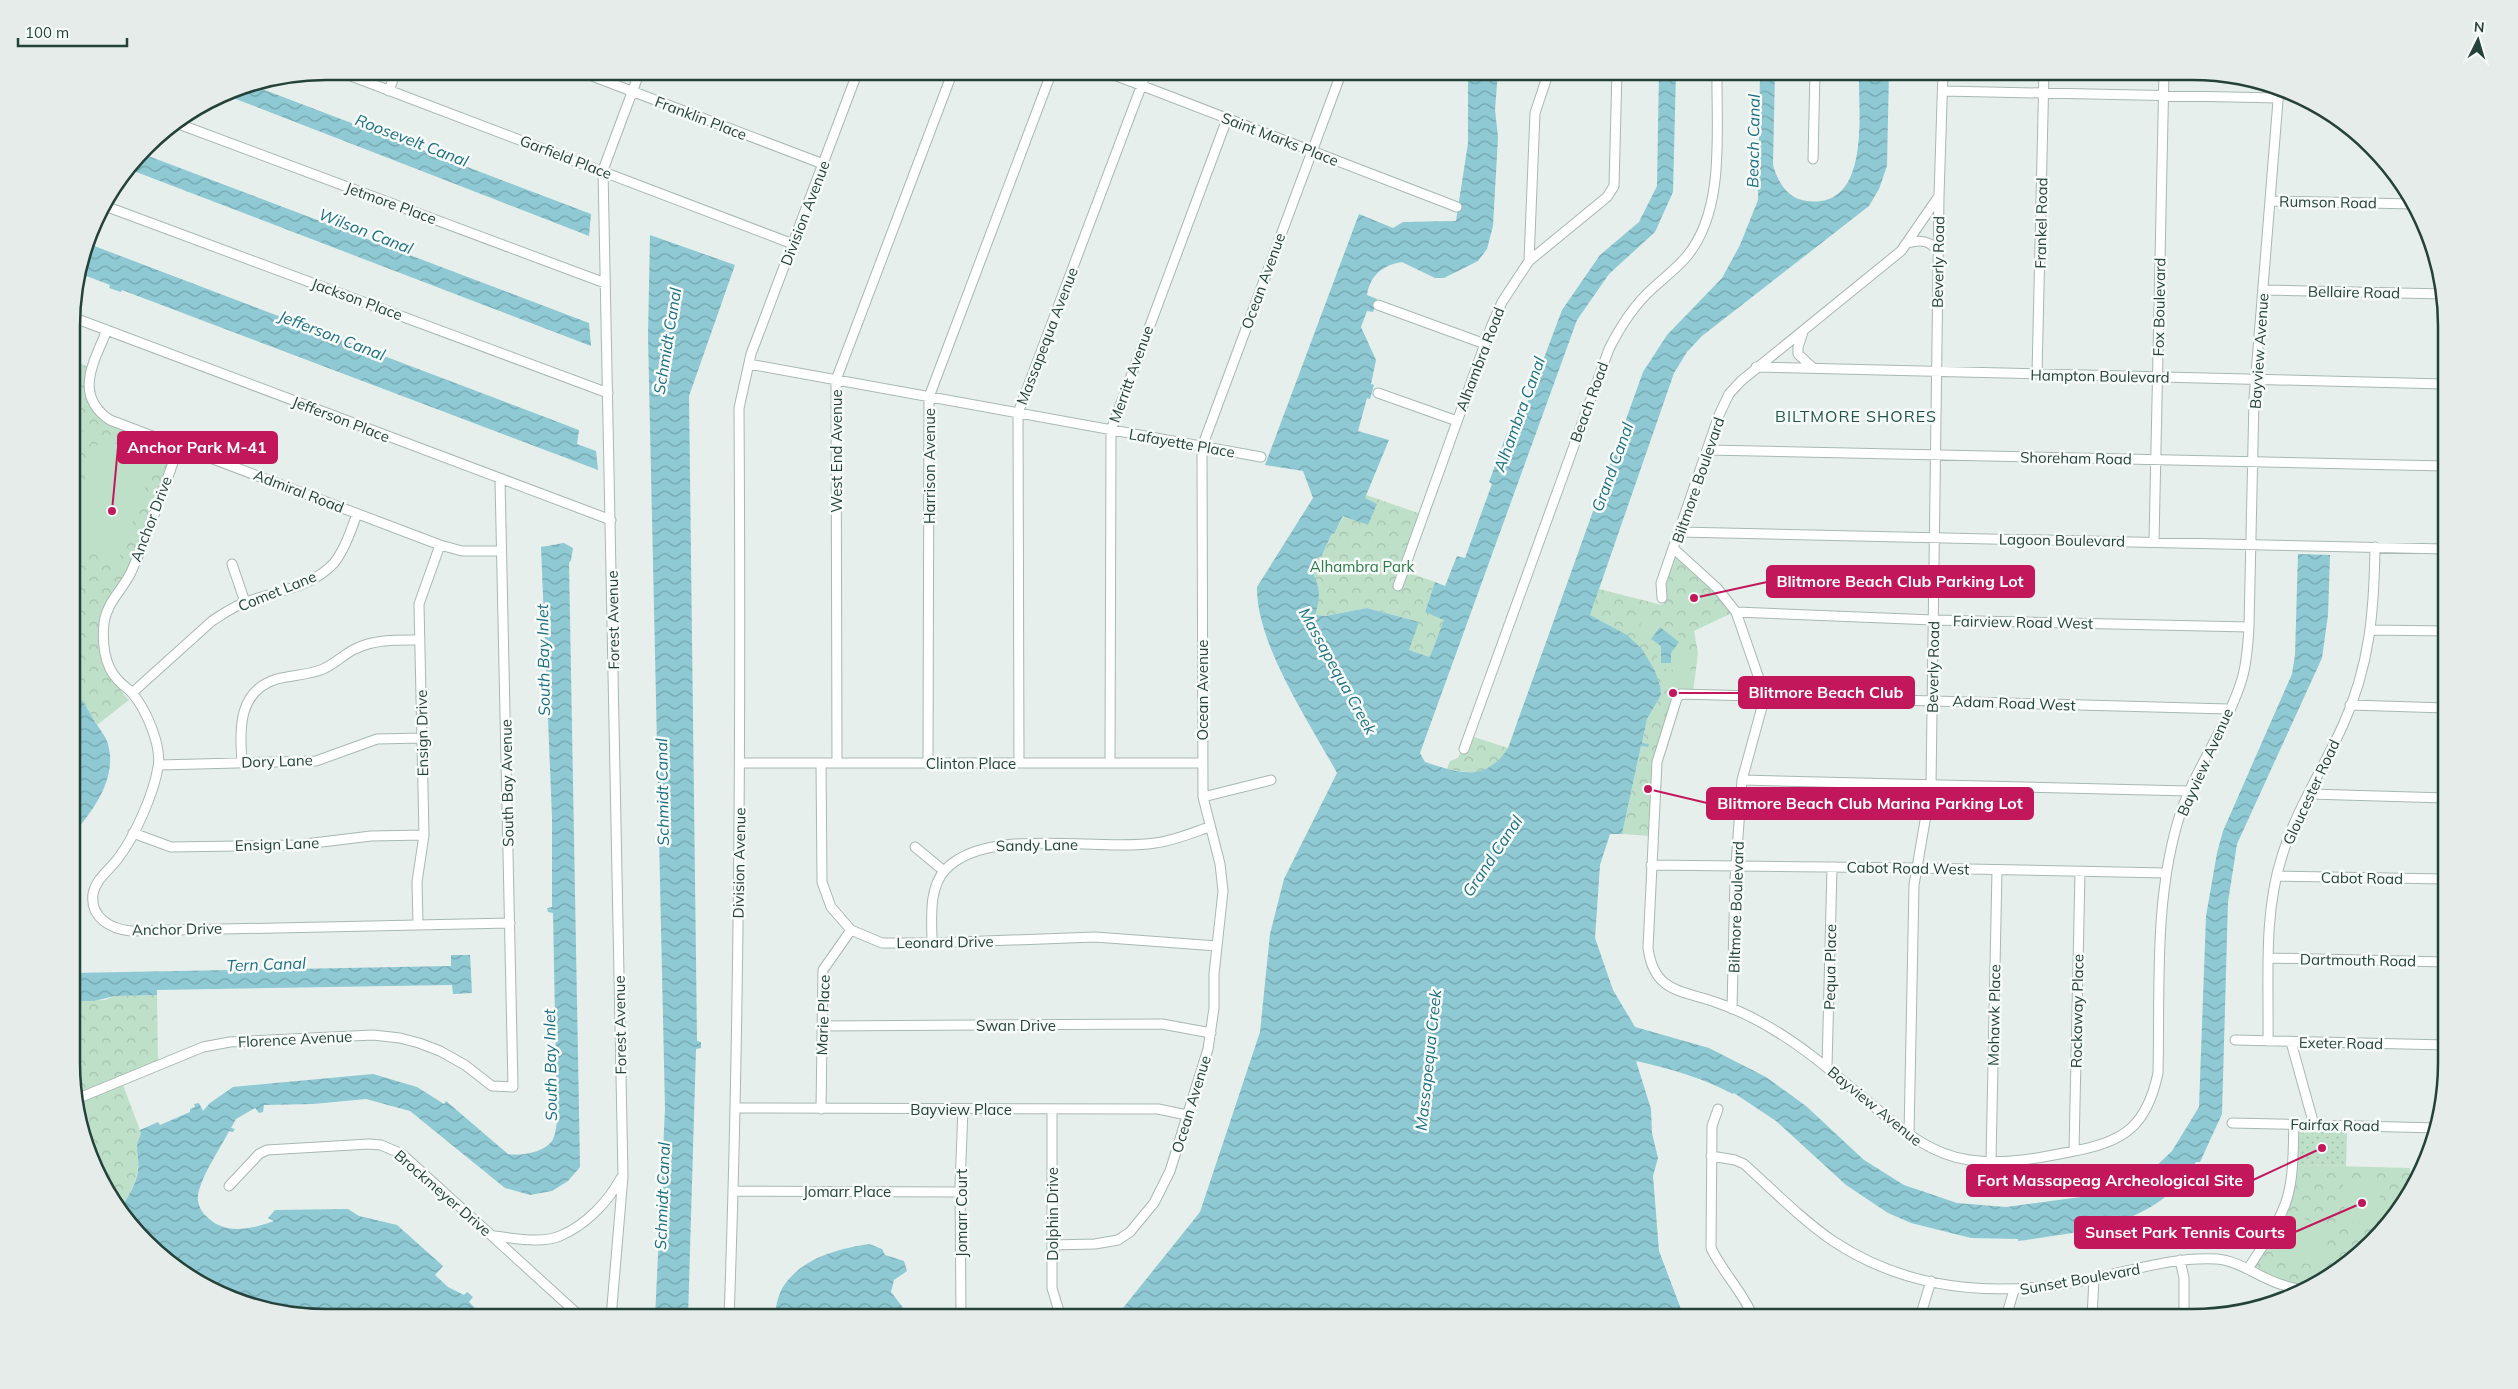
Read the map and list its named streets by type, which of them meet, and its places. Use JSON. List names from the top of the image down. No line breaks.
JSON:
{"streets":{"street":["Franklin Place","Saint Marks Place","Garfield Place","Rumson Road","Jetmore Place","Division Avenue","Frankel Road","Beverly Road","Ocean Avenue","Bellaire Road","Jackson Place","Fox Boulevard","Massapequa Avenue","Bayview Avenue","Alhambra Road","Merritt Avenue","Hampton Boulevard","Beach Road","Jefferson Place","Lafayette Place","West End Avenue","Shoreham Road","Harrison Avenue","Biltmore Boulevard","Admiral Road","Anchor Drive","Lagoon Boulevard","Comet Lane","Forest Avenue","Fairview Road West","Adam Road West","Ensign Drive","Dory Lane","Clinton Place","South Bay Avenue","Gloucester Road","Ensign Lane","Sandy Lane","Cabot Road West","Cabot Road","Leonard Drive","Dartmouth Road","Pequa Place","Rockaway Place","Marie Place","Mohawk Place","Swan Drive","Florence Avenue","Exeter Road","Bayview Place","Fairfax Road","Jomarr Place","Brockmeyer Drive","Jomarr Court","Dolphin Drive","Sunset Boulevard"]},"crossings":[["Franklin Place","Division Avenue"],["Franklin Place","Forest Avenue"],["Saint Marks Place","Ocean Avenue"],["Saint Marks Place","Massapequa Avenue"],["Saint Marks Place","Merritt Avenue"],["Garfield Place","Division Avenue"],["Garfield Place","Forest Avenue"],["Rumson Road","Bayview Avenue"],["Jetmore Place","Forest Avenue"],["Division Avenue","Lafayette Place"],["Division Avenue","Clinton Place"],["Division Avenue","Bayview Place"],["Division Avenue","Jomarr Place"],["Frankel Road","Hampton Boulevard"],["Beverly Road","Bayview Avenue"],["Beverly Road","Hampton Boulevard"],["Beverly Road","Shoreham Road"],["Beverly Road","Biltmore Boulevard"],["Beverly Road","Lagoon Boulevard"],["Beverly Road","Fairview Road West"],["Beverly Road","Adam Road West"],["Beverly Road","Cabot Road West"],["Ocean Avenue","Lafayette Place"],["Ocean Avenue","Clinton Place"],["Ocean Avenue","Sandy Lane"],["Ocean Avenue","Leonard Drive"],["Ocean Avenue","Swan Drive"],["Ocean Avenue","Bayview Place"],["Ocean Avenue","Dolphin Drive"],["Bellaire Road","Bayview Avenue"],["Jackson Place","Forest Avenue"],["Fox Boulevard","Hampton Boulevard"],["Fox Boulevard","Shoreham Road"],["Fox Boulevard","Lagoon Boulevard"],["Massapequa Avenue","Lafayette Place"],["Massapequa Avenue","Clinton Place"],["Bayview Avenue","Hampton Boulevard"],["Bayview Avenue","Shoreham Road"],["Bayview Avenue","Biltmore Boulevard"],["Bayview Avenue","Lagoon Boulevard"],["Bayview Avenue","Fairview Road West"],["Bayview Avenue","Adam Road West"],["Bayview Avenue","Cabot Road West"],["Bayview Avenue","Pequa Place"],["Bayview Avenue","Rockaway Place"],["Bayview Avenue","Mohawk Place"],["Merritt Avenue","Lafayette Place"],["Merritt Avenue","Clinton Place"],["Hampton Boulevard","Biltmore Boulevard"],["Jefferson Place","Admiral Road"],["Jefferson Place","Forest Avenue"],["Jefferson Place","South Bay Avenue"],["Lafayette Place","West End Avenue"],["Lafayette Place","Harrison Avenue"],["West End Avenue","Clinton Place"],["Shoreham Road","Biltmore Boulevard"],["Harrison Avenue","Clinton Place"],["Biltmore Boulevard","Lagoon Boulevard"],["Biltmore Boulevard","Fairview Road West"],["Biltmore Boulevard","Adam Road West"],["Biltmore Boulevard","Cabot Road West"],["Admiral Road","Anchor Drive"],["Admiral Road","Comet Lane"],["Admiral Road","Ensign Drive"],["Admiral Road","South Bay Avenue"],["Anchor Drive","Comet Lane"],["Anchor Drive","Ensign Drive"],["Anchor Drive","Dory Lane"],["Anchor Drive","South Bay Avenue"],["Anchor Drive","Ensign Lane"],["Lagoon Boulevard","Gloucester Road"],["Ensign Drive","Dory Lane"],["Ensign Drive","Ensign Lane"],["Clinton Place","Leonard Drive"],["South Bay Avenue","Florence Avenue"],["Gloucester Road","Cabot Road"],["Gloucester Road","Dartmouth Road"],["Gloucester Road","Exeter Road"],["Sandy Lane","Leonard Drive"],["Cabot Road West","Pequa Place"],["Cabot Road West","Rockaway Place"],["Cabot Road West","Mohawk Place"],["Leonard Drive","Marie Place"],["Marie Place","Swan Drive"],["Marie Place","Bayview Place"],["Bayview Place","Jomarr Court"],["Bayview Place","Dolphin Drive"],["Jomarr Place","Jomarr Court"]],"districts":["BILTMORE SHORES"],"water":["Roosevelt Canal","Beach Canal","Wilson Canal","Jefferson Canal","Schmidt Canal","Alhambra Canal","Grand Canal","South Bay Inlet","Massapequa Creek","Tern Canal"],"parks":["Alhambra Park"],"places":["Anchor Park M-41","Blitmore Beach Club Parking Lot","Blitmore Beach Club","Blitmore Beach Club Marina Parking Lot","Fort Massapeag Archeological Site","Sunset Park Tennis Courts"],"scale_bar":"100 m","north":"top"}
